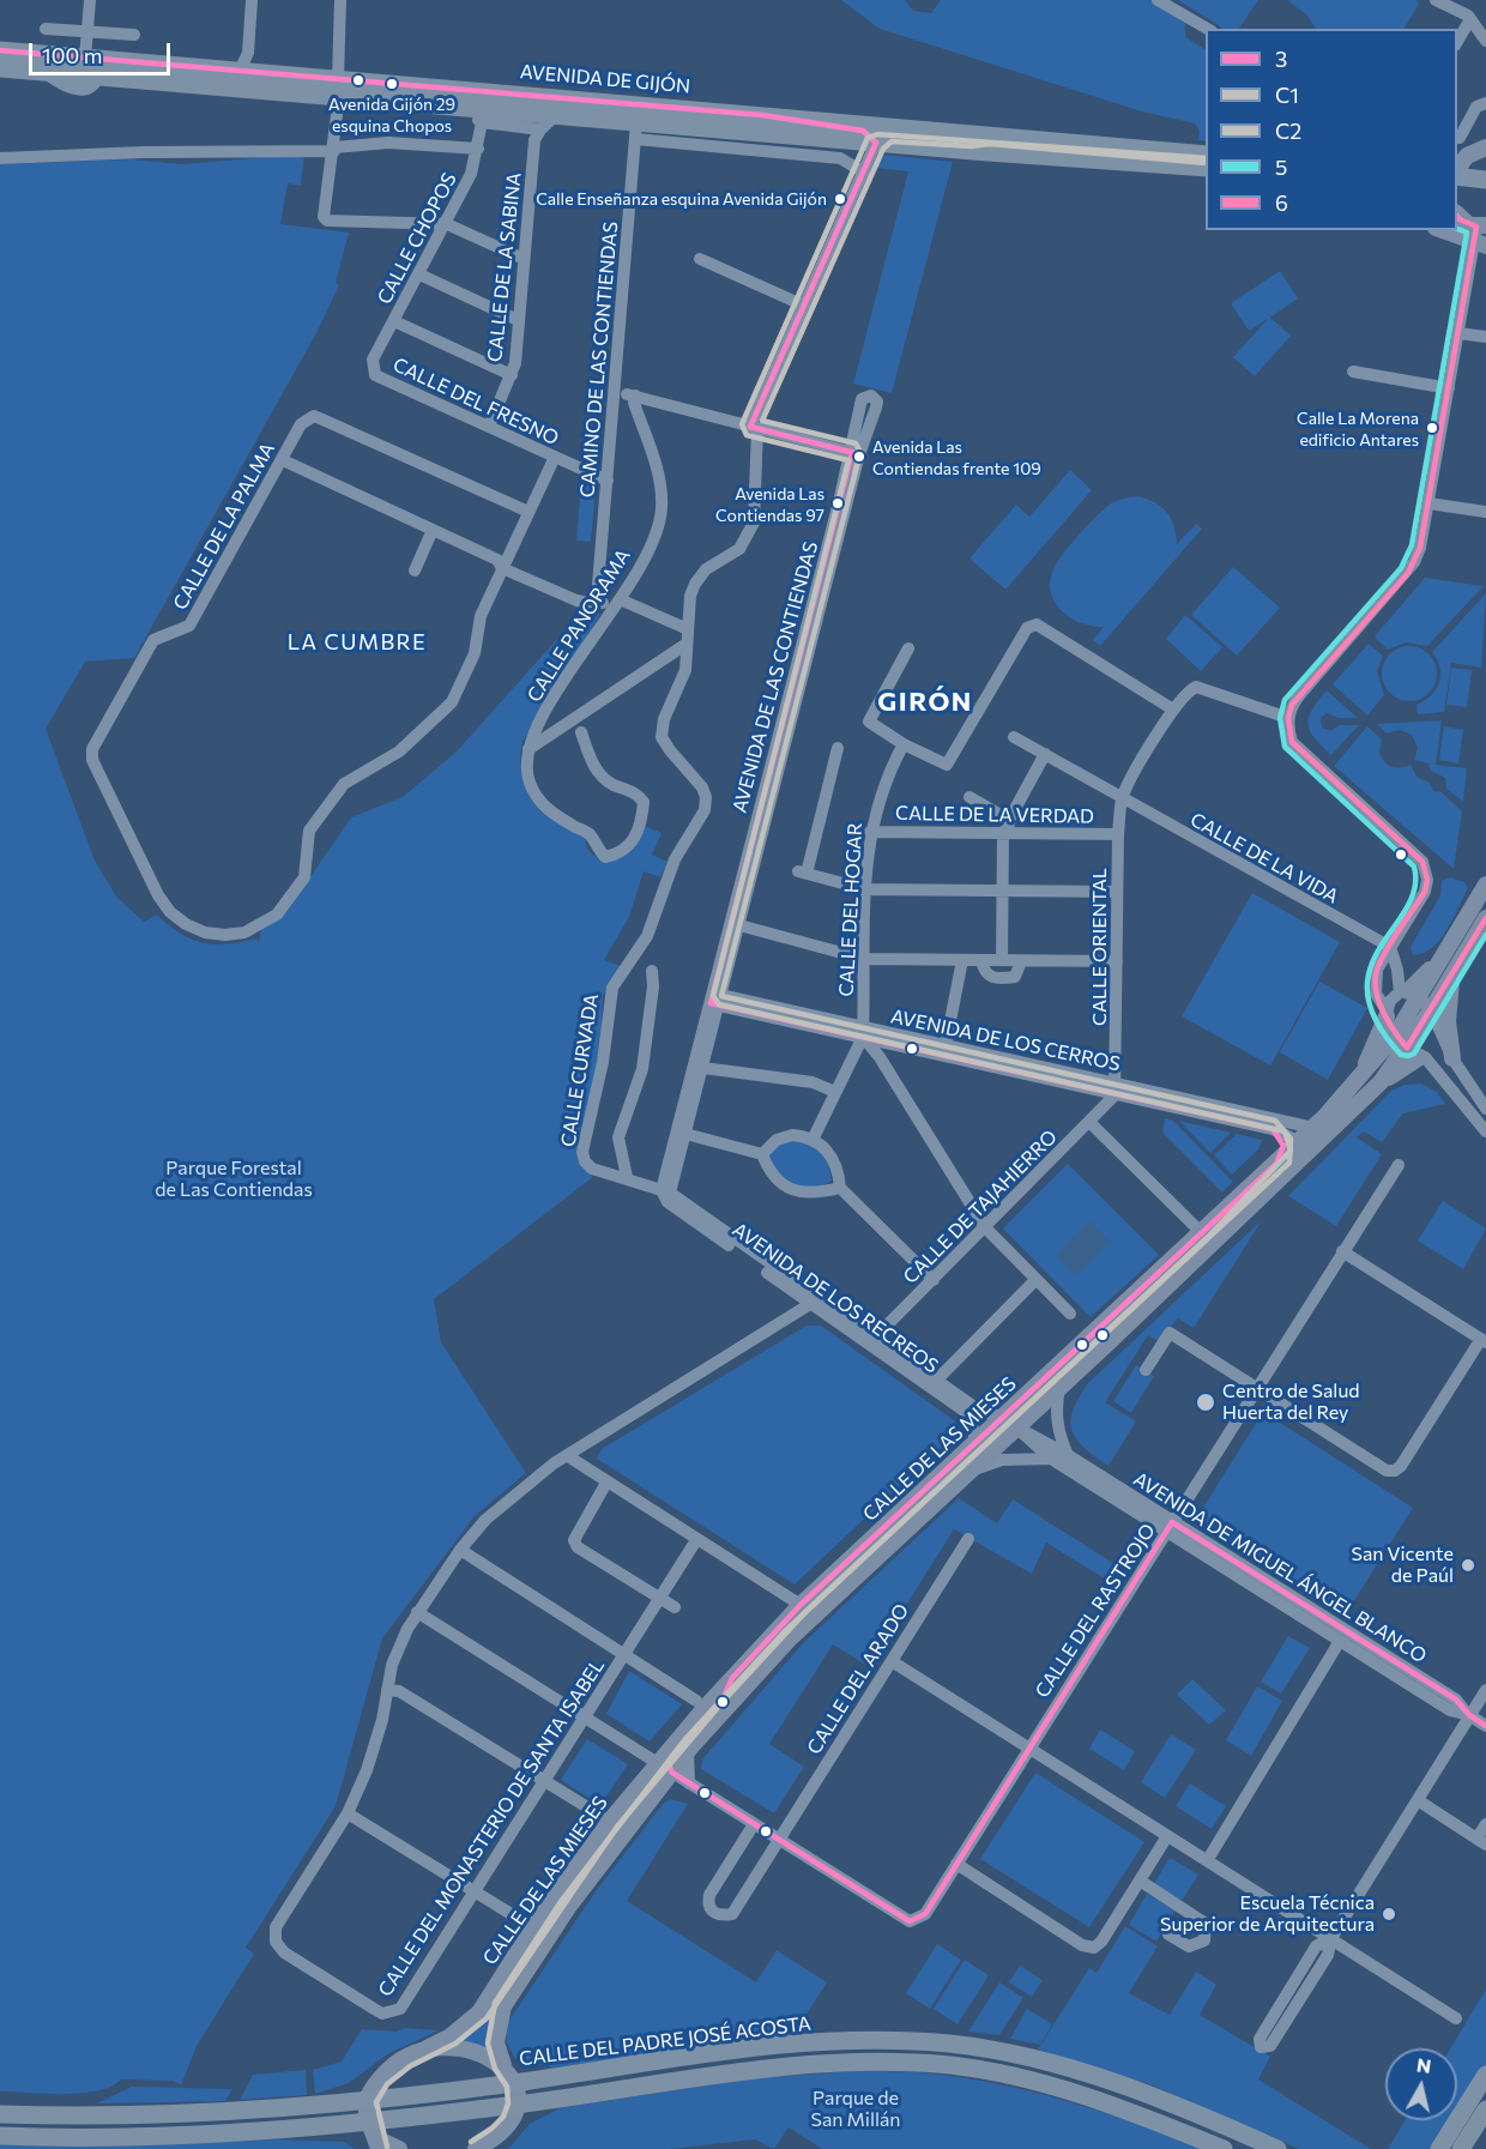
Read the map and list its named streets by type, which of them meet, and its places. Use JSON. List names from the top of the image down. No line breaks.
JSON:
{"streets":{"highway":["AVENIDA DE GIJÓN","CALLE DEL PADRE JOSÉ ACOSTA"],"main road":["CALLE DE LAS MIESES"],"street":["CALLE CHOPOS","CALLE DE LA SABINA","CAMINO DE LAS CONTIENDAS","CALLE DEL FRESNO","CALLE DE LA PALMA","CALLE PANORAMA","AVENIDA DE LAS CONTIENDAS","CALLE DE LA VERDAD","CALLE DE LA VIDA","CALLE DEL HOGAR","CALLE ORIENTAL","AVENIDA DE LOS CERROS","CALLE CURVADA","CALLE DE TAJAHIERRO","AVENIDA DE LOS RECREOS","AVENIDA DE MIGUEL ÁNGEL BLANCO","CALLE DEL RASTROJO","CALLE DEL ARADO","CALLE DEL MONASTERIO DE SANTA ISABEL"]},"crossings":[["AVENIDA DE GIJÓN","CALLE CHOPOS"],["AVENIDA DE GIJÓN","CALLE DE LA SABINA"],["AVENIDA DE GIJÓN","CAMINO DE LAS CONTIENDAS"],["CALLE CHOPOS","CALLE DEL FRESNO"],["CALLE DE LA SABINA","CALLE DEL FRESNO"],["CAMINO DE LAS CONTIENDAS","CALLE DEL FRESNO"],["AVENIDA DE LAS CONTIENDAS","AVENIDA DE LOS CERROS"],["AVENIDA DE LAS CONTIENDAS","CALLE CURVADA"],["AVENIDA DE LAS CONTIENDAS","AVENIDA DE LOS RECREOS"],["CALLE DE LA VERDAD","CALLE DEL HOGAR"],["CALLE DE LA VERDAD","CALLE ORIENTAL"],["CALLE DE LA VIDA","CALLE ORIENTAL"],["CALLE DEL HOGAR","AVENIDA DE LOS CERROS"],["CALLE ORIENTAL","AVENIDA DE LOS CERROS"],["CALLE ORIENTAL","CALLE DE TAJAHIERRO"],["AVENIDA DE LOS CERROS","CALLE DE TAJAHIERRO"],["AVENIDA DE LOS CERROS","CALLE DE LAS MIESES"],["CALLE CURVADA","AVENIDA DE LOS RECREOS"],["CALLE DE TAJAHIERRO","AVENIDA DE LOS RECREOS"],["AVENIDA DE LOS RECREOS","CALLE DE LAS MIESES"],["CALLE DE LAS MIESES","AVENIDA DE MIGUEL ÁNGEL BLANCO"],["CALLE DE LAS MIESES","CALLE DEL PADRE JOSÉ ACOSTA"],["AVENIDA DE MIGUEL ÁNGEL BLANCO","CALLE DEL RASTROJO"],["CALLE DEL RASTROJO","CALLE DEL ARADO"]],"districts":["LA CUMBRE","GIRÓN"],"parks":["Parque Forestal de Las Contiendas","Parque de San Millán"],"places":["Avenida Gijón 29 esquina Chopos","Calle Enseñanza esquina Avenida Gijón","Calle La Morena edificio Antares","Avenida Las Contiendas frente 109","Avenida Las Contiendas 97","Centro de Salud Huerta del Rey","San Vicente de Paúl","Escuela Técnica Superior de Arquitectura"],"lines":["transit line 3","transit line C2","transit line C1","transit line 6","transit line 5"],"legend":["3","C1","C2","5","6"],"scale_bar":"100 m","north":"top"}
